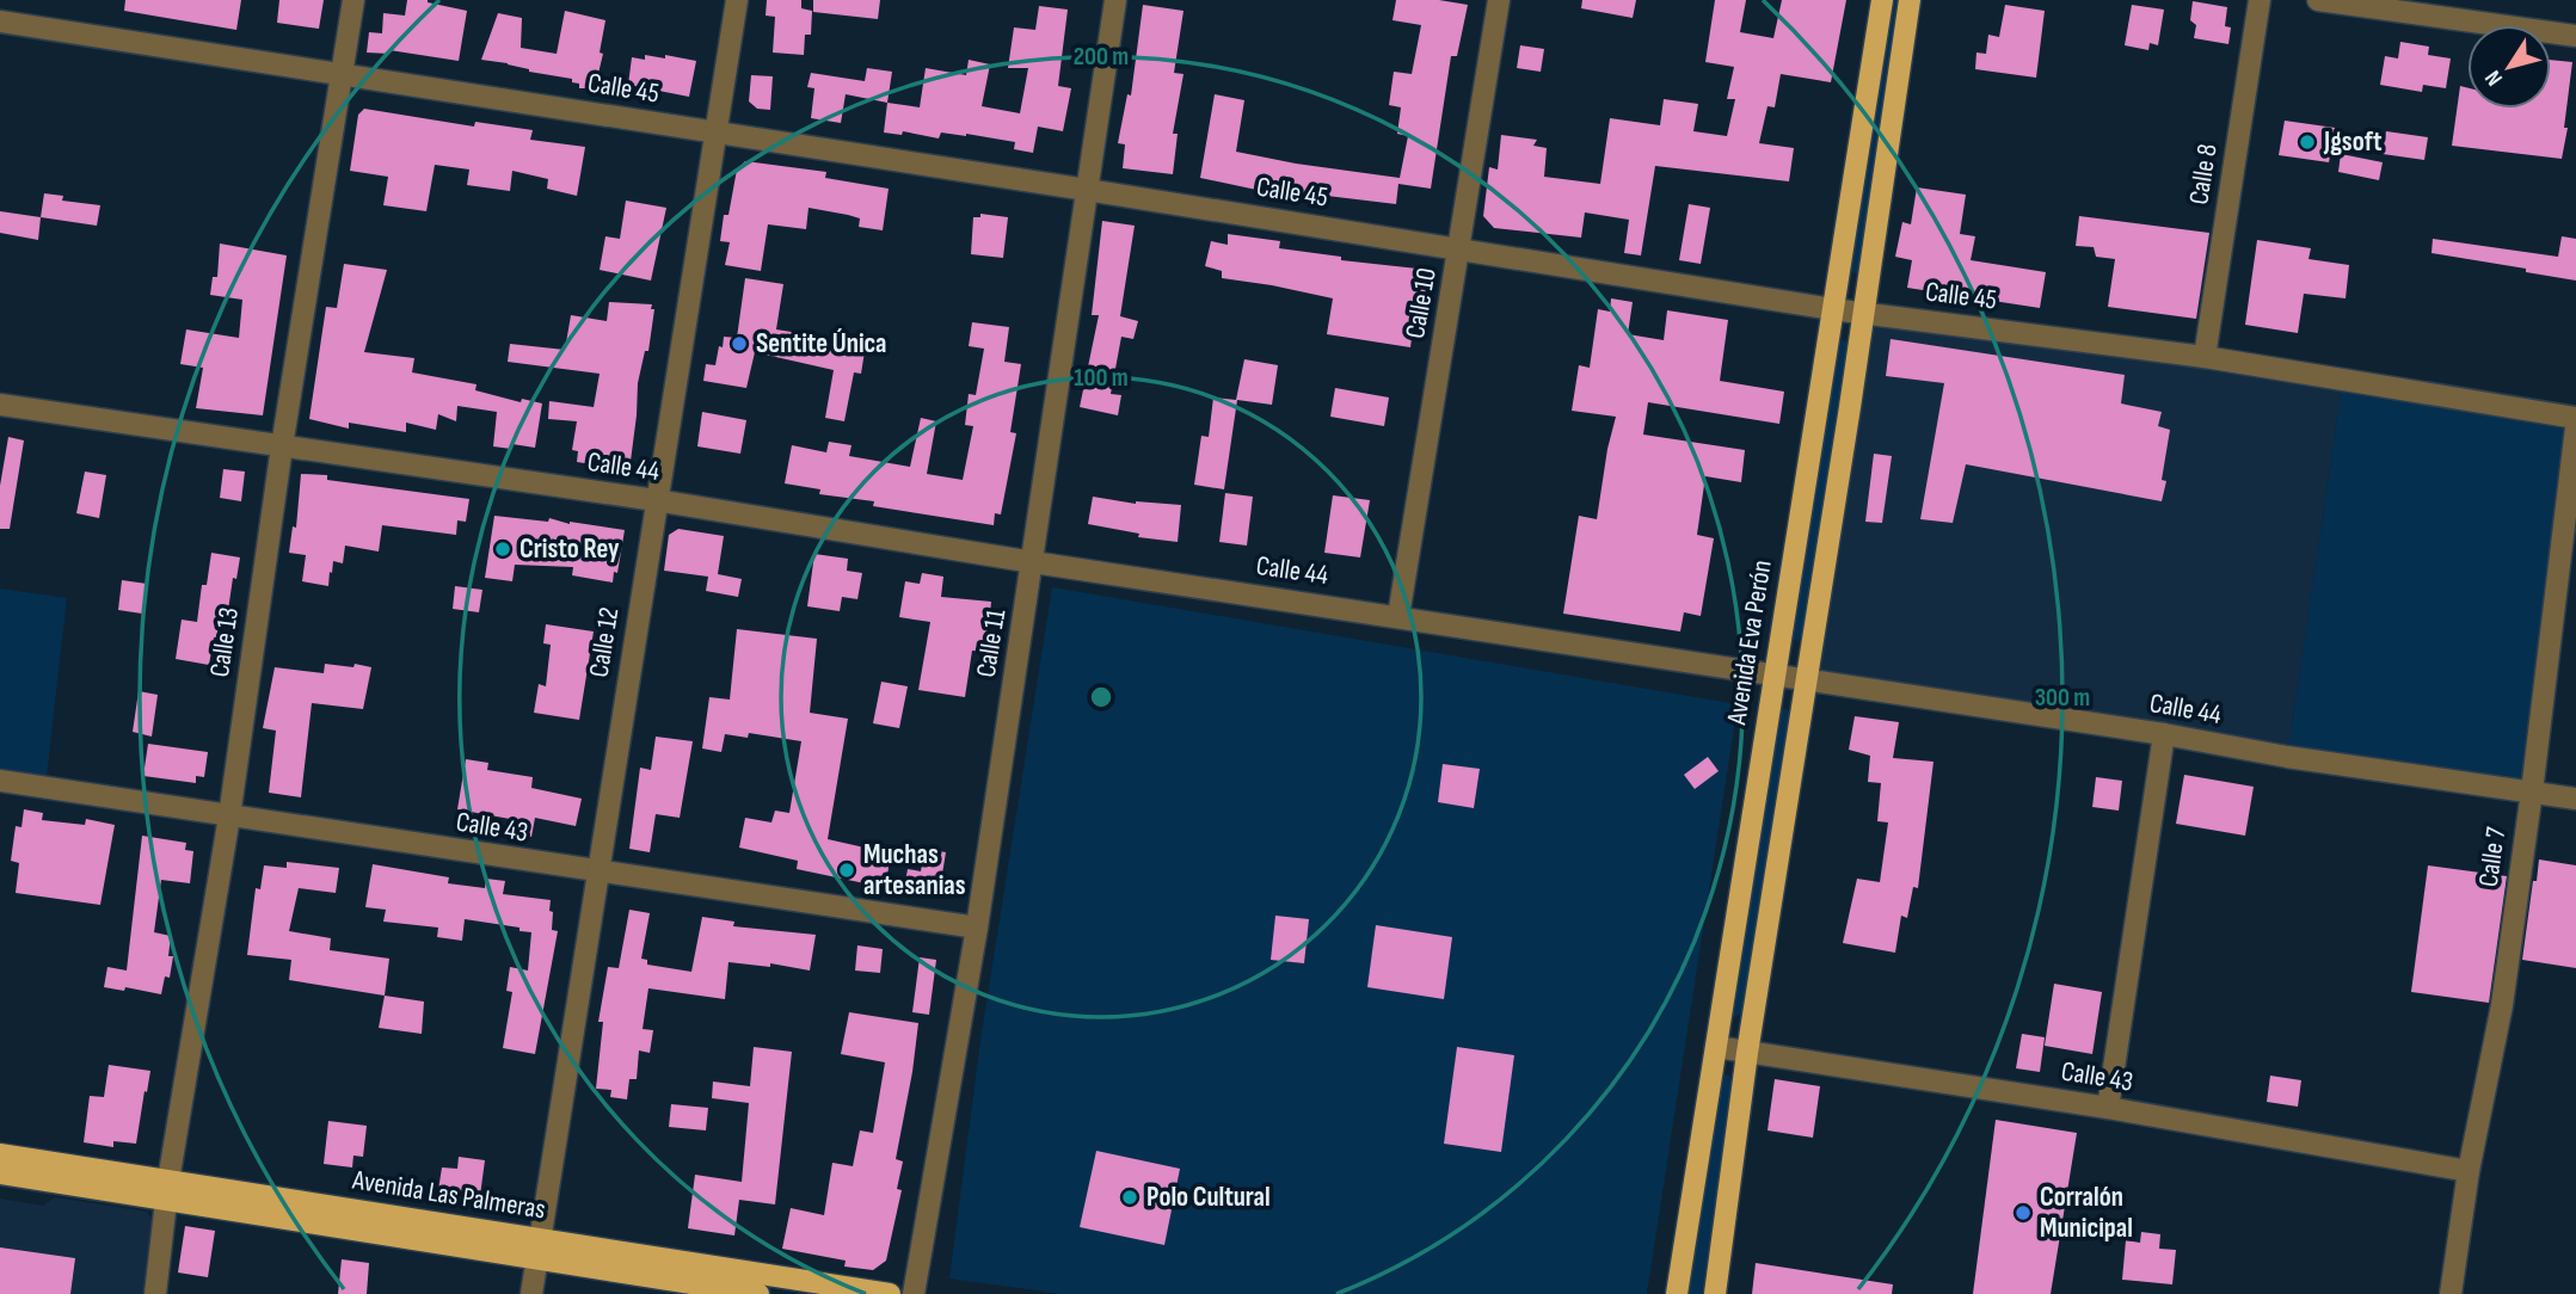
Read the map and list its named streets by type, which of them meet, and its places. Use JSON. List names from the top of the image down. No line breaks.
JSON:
{"streets":{"main road":["Avenida Eva Perón","Avenida Las Palmeras"],"street":["Calle 45","Calle 8","Calle 10","Calle 44","Calle 13","Calle 12","Calle 11","Calle 43","Calle 7"]},"crossings":[["Calle 45","Calle 8"],["Calle 45","Calle 10"],["Calle 45","Calle 13"],["Calle 45","Calle 12"],["Calle 45","Avenida Eva Perón"],["Calle 45","Calle 11"],["Calle 10","Calle 44"],["Calle 44","Calle 13"],["Calle 44","Calle 12"],["Calle 44","Avenida Eva Perón"],["Calle 44","Calle 11"],["Calle 44","Calle 7"],["Calle 13","Calle 43"],["Calle 13","Avenida Las Palmeras"],["Calle 12","Calle 43"],["Calle 12","Avenida Las Palmeras"],["Avenida Eva Perón","Calle 43"],["Calle 11","Calle 43"],["Calle 43","Calle 7"]],"places":["Jgsoft","Sentite Única","Cristo Rey","Muchas artesanias","Polo Cultural","Corralón Municipal"],"north":"bottom left","rings":["200 m","100 m","300 m"]}
